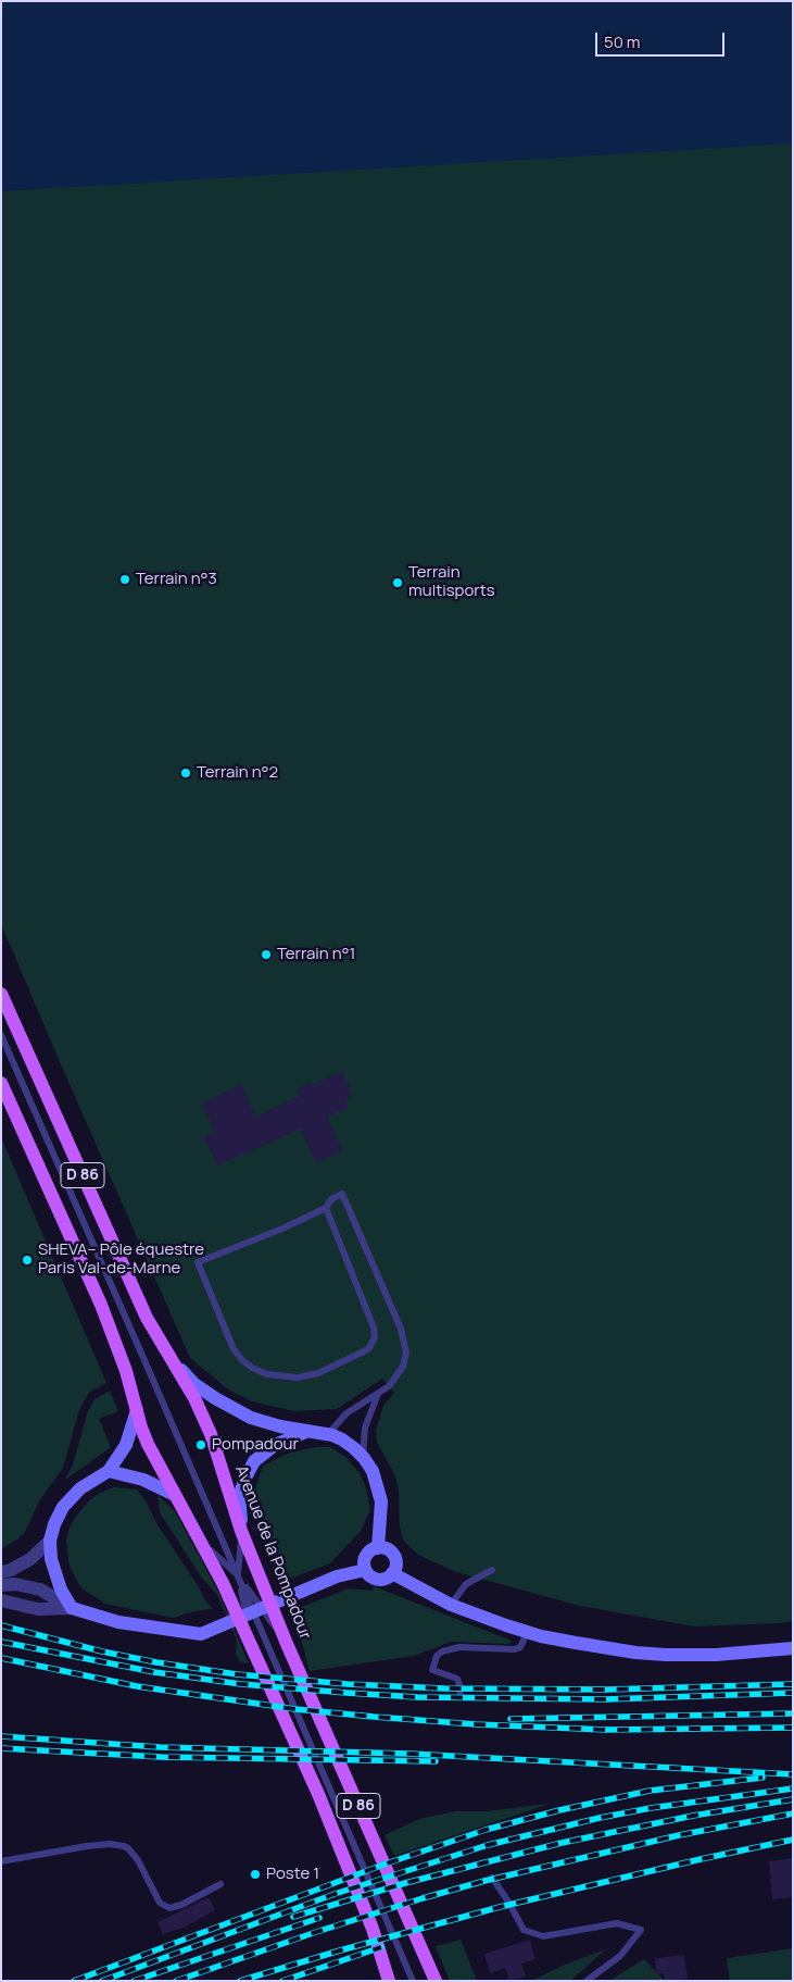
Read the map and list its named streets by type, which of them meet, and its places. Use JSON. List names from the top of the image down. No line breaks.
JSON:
{"streets":{"main road":["D 86","Avenue de la Pompadour"]},"places":["Terrain n°3","Terrain multisports","Terrain n°2","Terrain n°1","SHEVA– Pôle équestre Paris Val-de-Marne","Pompadour","Poste 1"],"scale_bar":"50 m"}
